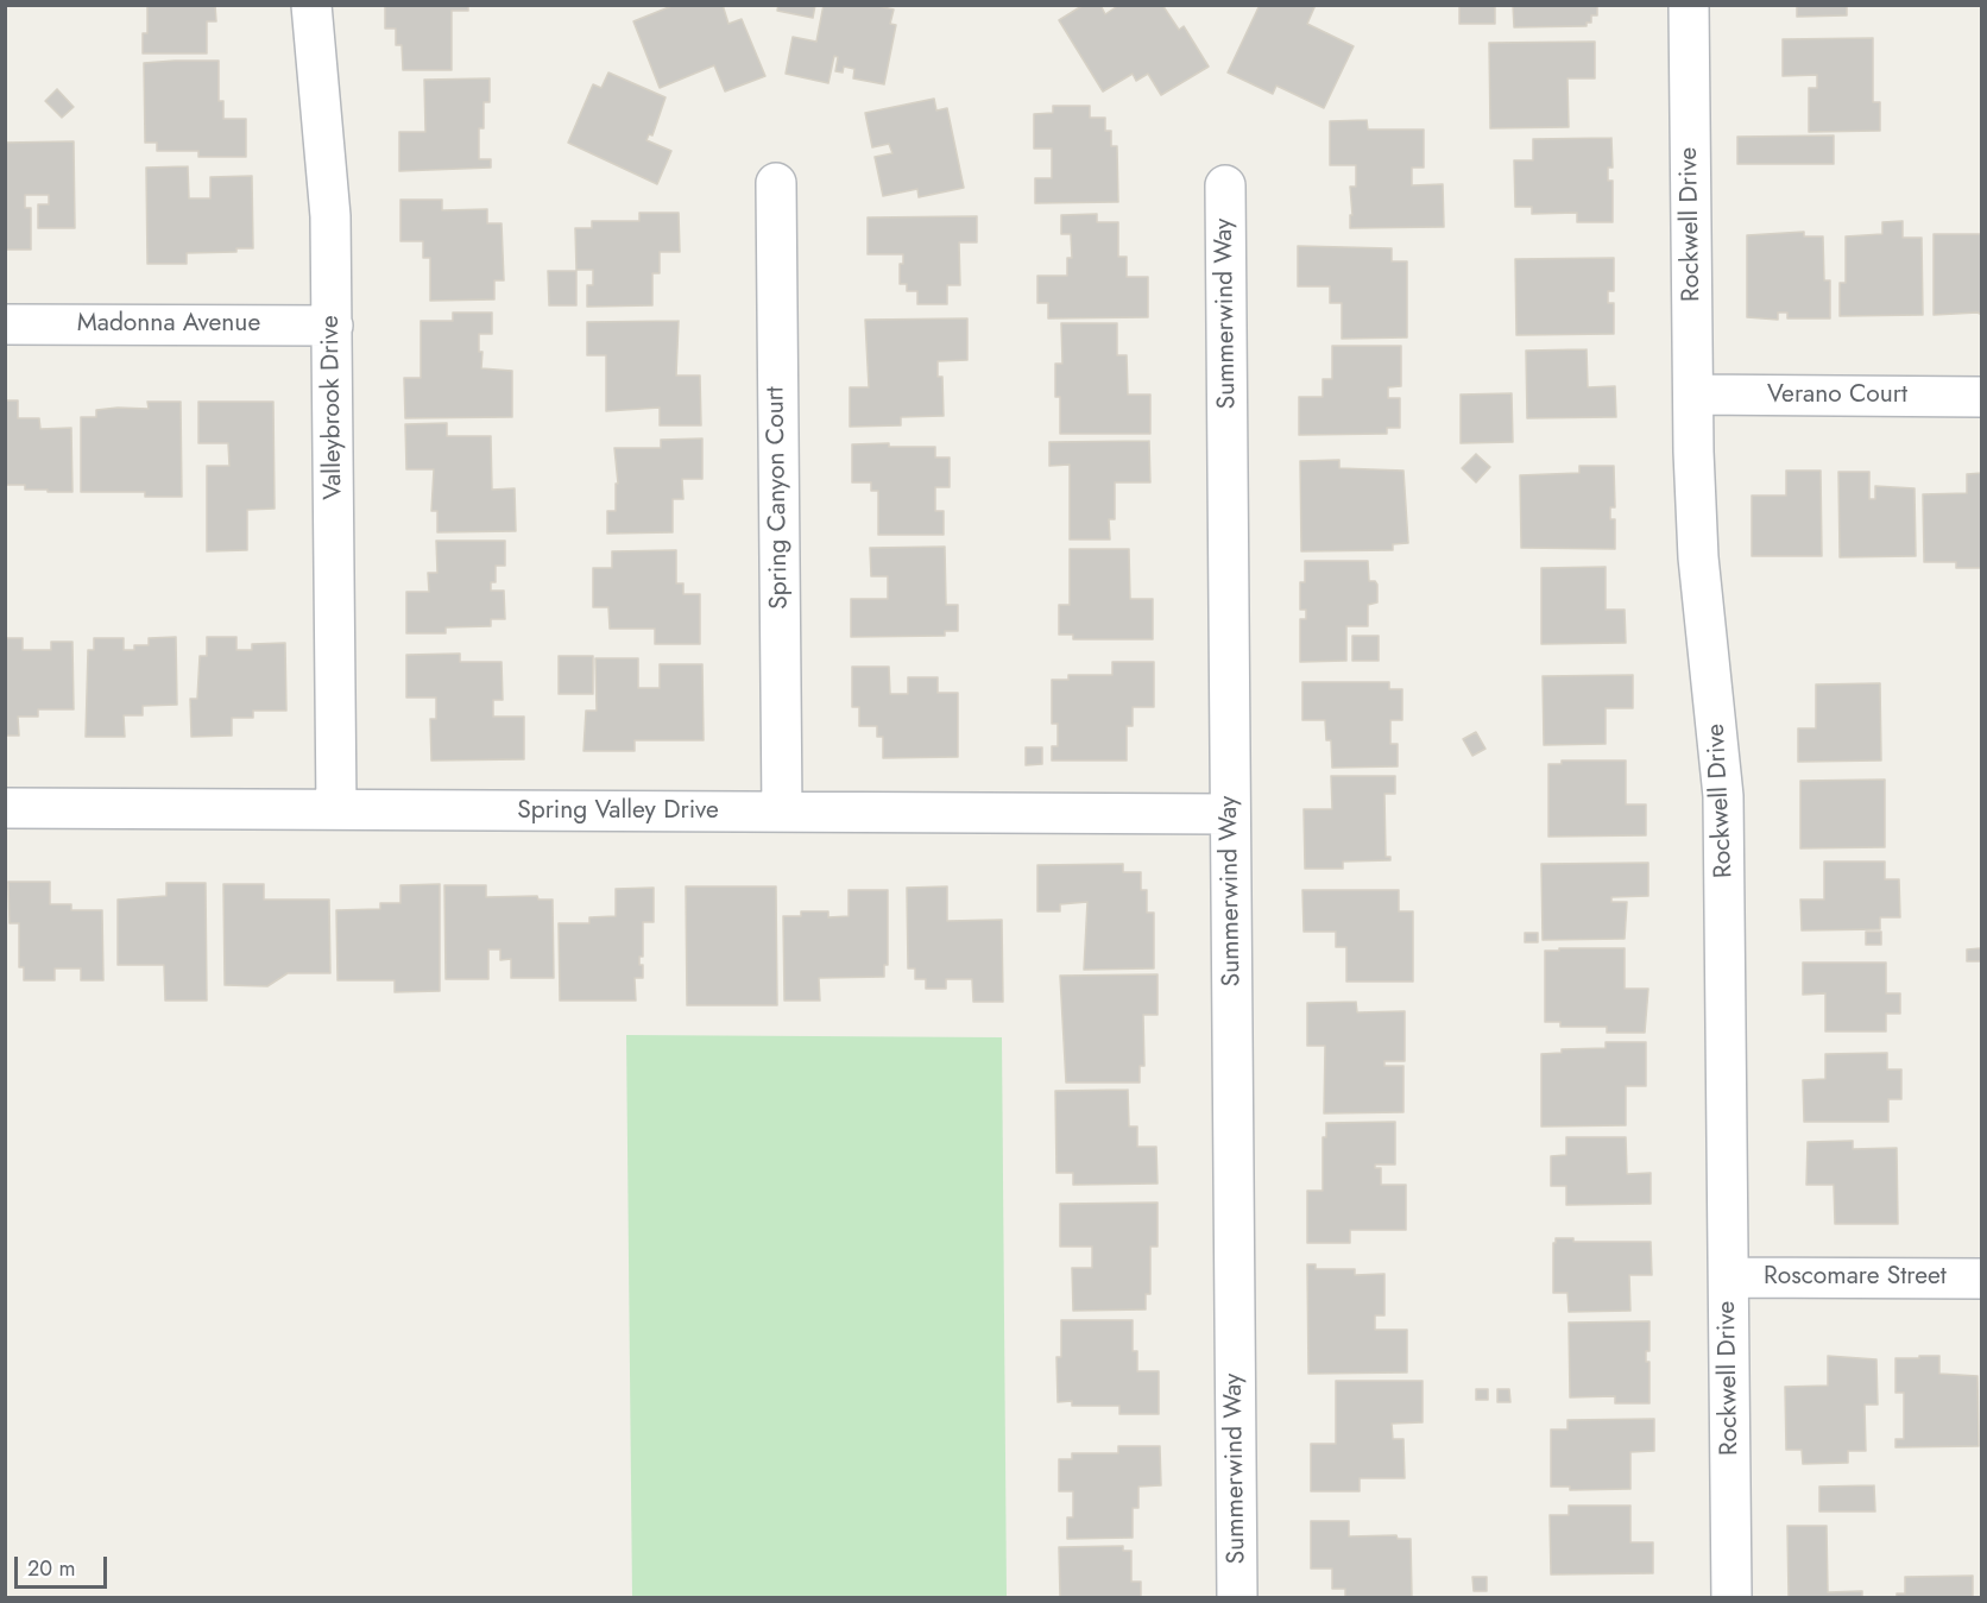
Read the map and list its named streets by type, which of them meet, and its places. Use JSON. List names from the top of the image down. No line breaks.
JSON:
{"streets":{"street":["Rockwell Drive","Summerwind Way","Madonna Avenue","Verano Court","Valleybrook Drive","Spring Canyon Court","Spring Valley Drive","Roscomare Street"]},"crossings":[["Rockwell Drive","Verano Court"],["Rockwell Drive","Roscomare Street"],["Summerwind Way","Spring Valley Drive"],["Madonna Avenue","Valleybrook Drive"],["Valleybrook Drive","Spring Valley Drive"],["Spring Canyon Court","Spring Valley Drive"]],"scale_bar":"20 m"}
